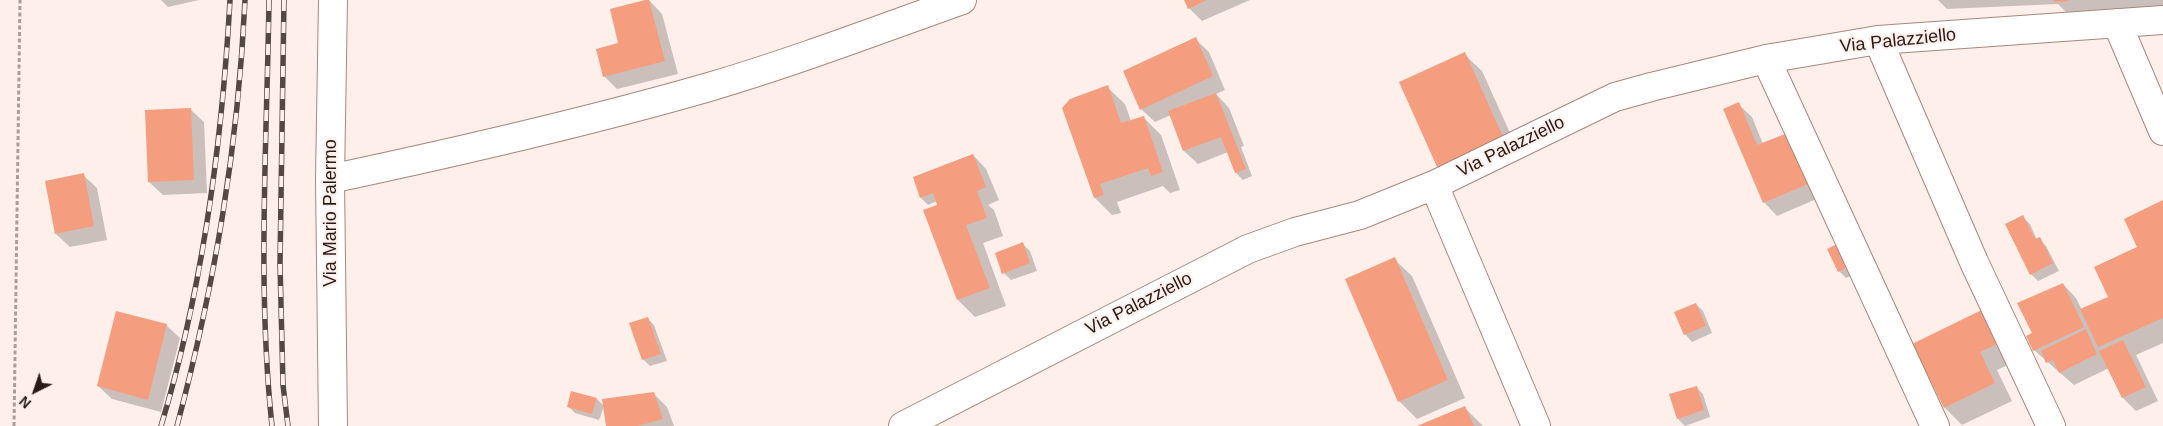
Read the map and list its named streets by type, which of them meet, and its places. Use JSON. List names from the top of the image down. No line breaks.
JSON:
{"streets":{"street":["Via Palazziello","Via Mario Palermo"]},"north":"bottom left"}
